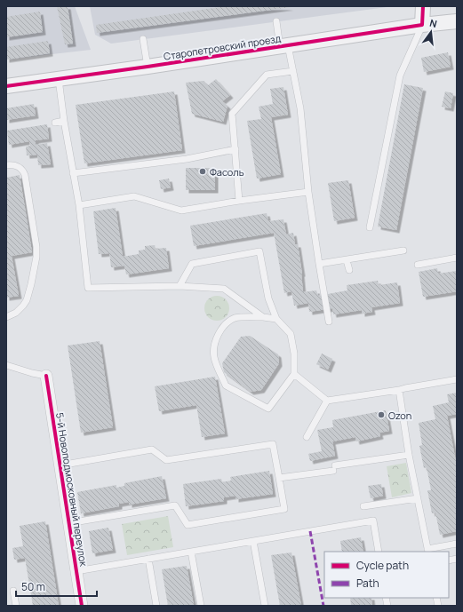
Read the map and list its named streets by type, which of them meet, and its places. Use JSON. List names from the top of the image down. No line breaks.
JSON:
{"streets":{"street":["Старопетровский проезд","5-й Новоподмосковный переулок"]},"places":["Фасоль","Ozon"],"legend":["Cycle path","Path"],"scale_bar":"50 m","north":"top"}
